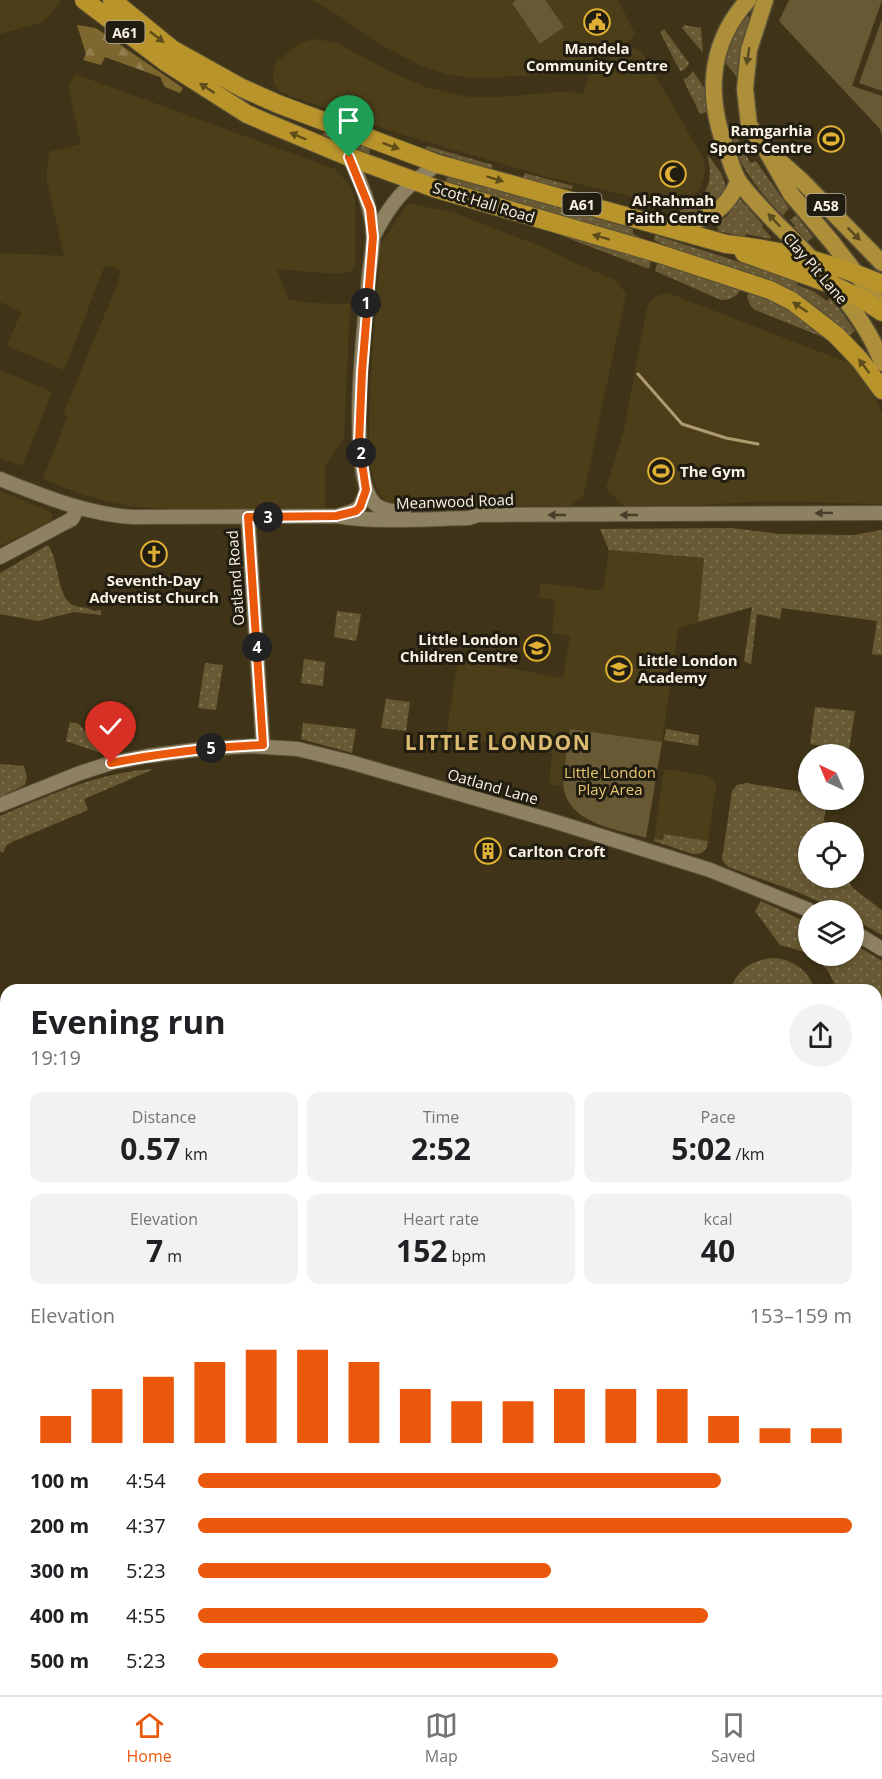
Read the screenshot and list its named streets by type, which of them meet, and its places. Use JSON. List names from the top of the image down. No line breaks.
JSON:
{"streets":{"highway":["A61","Scott Hall Road"],"main road":["A58","Clay Pit Lane"],"street":["Meanwood Road","Oatland Road","Oatland Lane"]},"crossings":[["Scott Hall Road","Clay Pit Lane"],["A58","Clay Pit Lane"],["Meanwood Road","Oatland Road"],["Oatland Road","Oatland Lane"]],"one_way":["Meanwood Road"],"districts":["LITTLE LONDON"],"parks":["Little London Play Area"],"places":{"public building":["Mandela Community Centre"],"sports":["Ramgarhia Sports Centre","The Gym"],"mosque":["Al-Rahmah Faith Centre"],"church":["Seventh-Day Adventist Church"],"school or university":["Little London Children Centre","Little London Academy"],"building":["Carlton Croft"]},"north":"top left","page":{"pins":["1","2","3","4","5"],"heading":["Evening run","19:19"],"stats":[["Distance","0.57 km"],["Time","2:52"],["Pace","5:02 /km"],["Elevation","7 m"],["Heart rate","152 bpm"],["kcal","40"]],"chart":["Elevation","153–159 m"],"list":[{"name":"100 m","note":"4:54"},{"name":"200 m","note":"4:37"},{"name":"300 m","note":"5:23"},{"name":"400 m","note":"4:55"},{"name":"500 m","note":"5:23"}],"tabs":["Home","Map","Saved"]}}
